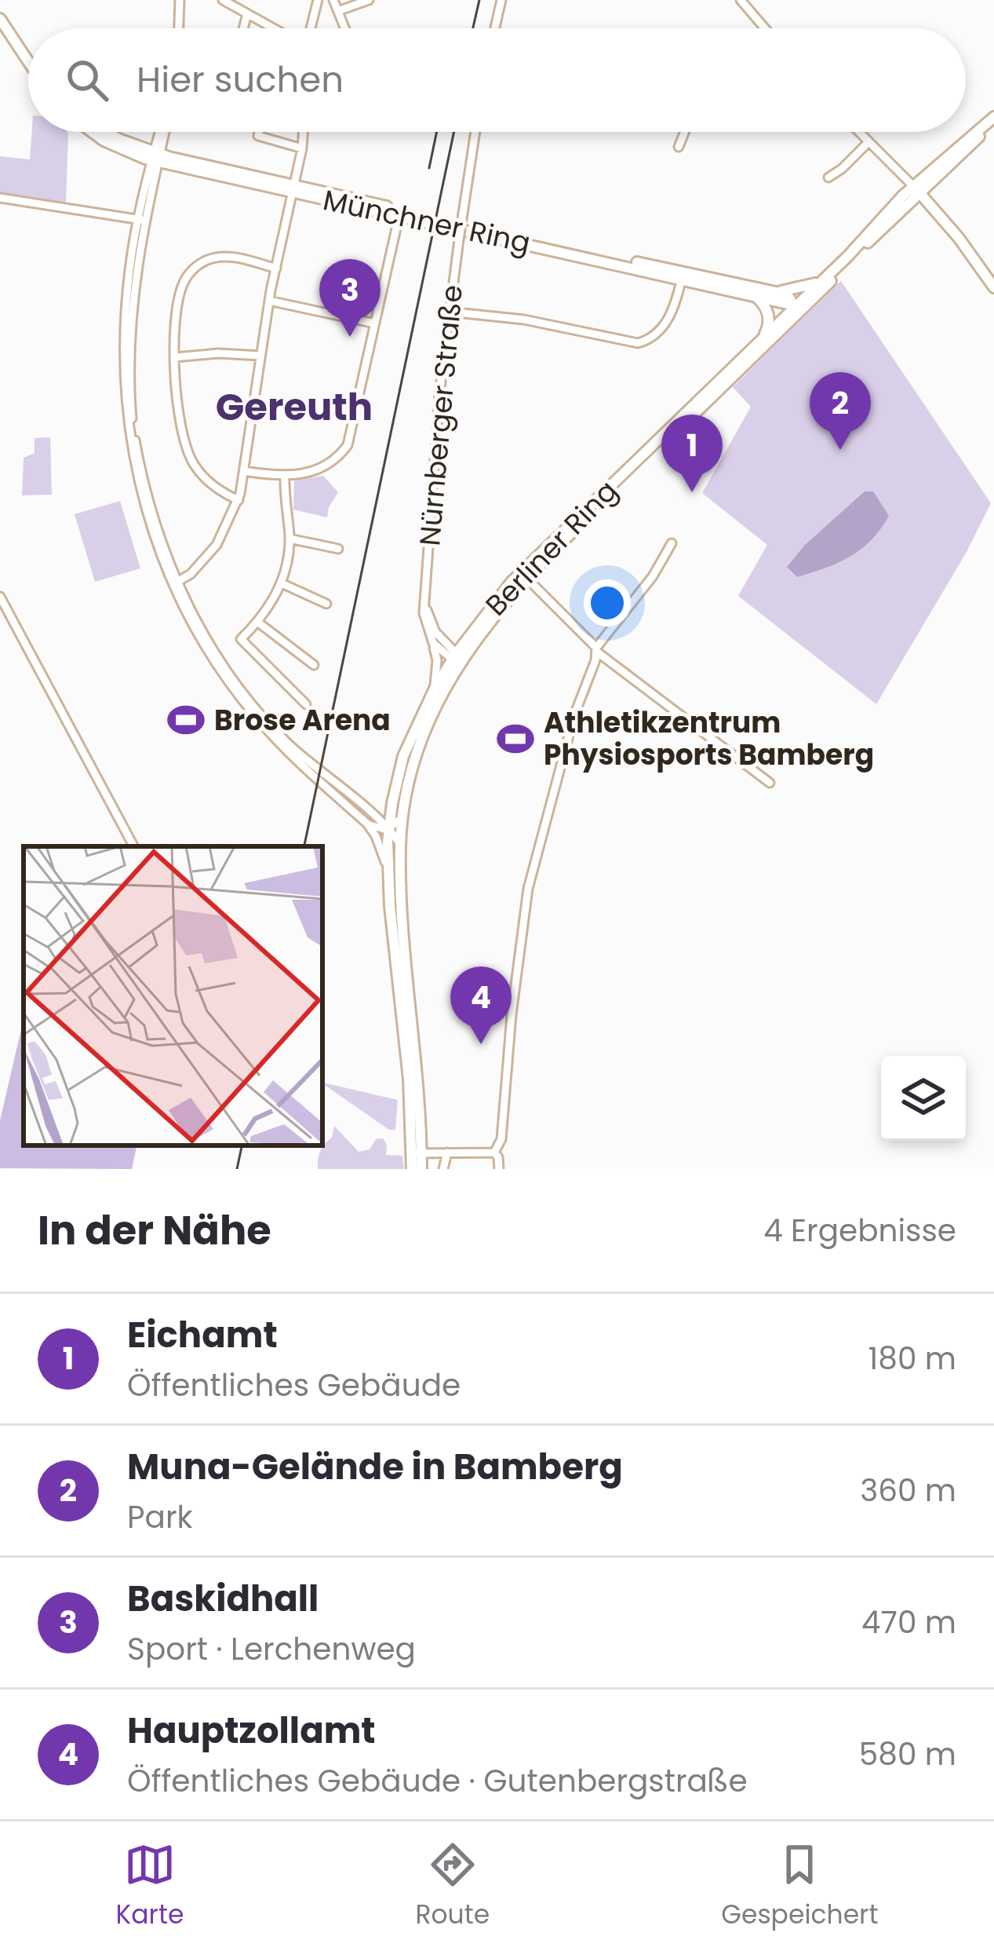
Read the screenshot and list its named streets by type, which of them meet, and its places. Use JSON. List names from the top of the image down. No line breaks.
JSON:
{"streets":{"main road":["Münchner Ring","Berliner Ring"],"street":["Nürnberger Straße"]},"crossings":[["Münchner Ring","Berliner Ring"],["Nürnberger Straße","Berliner Ring"]],"districts":["Gereuth"],"places":{"sports":["Brose Arena","Athletikzentrum Physiosports Bamberg"]},"page":{"search":"Hier suchen","pins":["3","2","1","4"],"heading":["In der Nähe","4 Ergebnisse"],"list":[{"mark":"1","name":"Eichamt","note":"Öffentliches Gebäude","value":"180 m"},{"mark":"2","name":"Muna-Gelände in Bamberg","note":"Park","value":"360 m"},{"mark":"3","name":"Baskidhall","note":"Sport · Lerchenweg","value":"470 m"},{"mark":"4","name":"Hauptzollamt","note":"Öffentliches Gebäude · Gutenbergstraße","value":"580 m"}],"nav":["Karte","Route","Gespeichert"]}}
